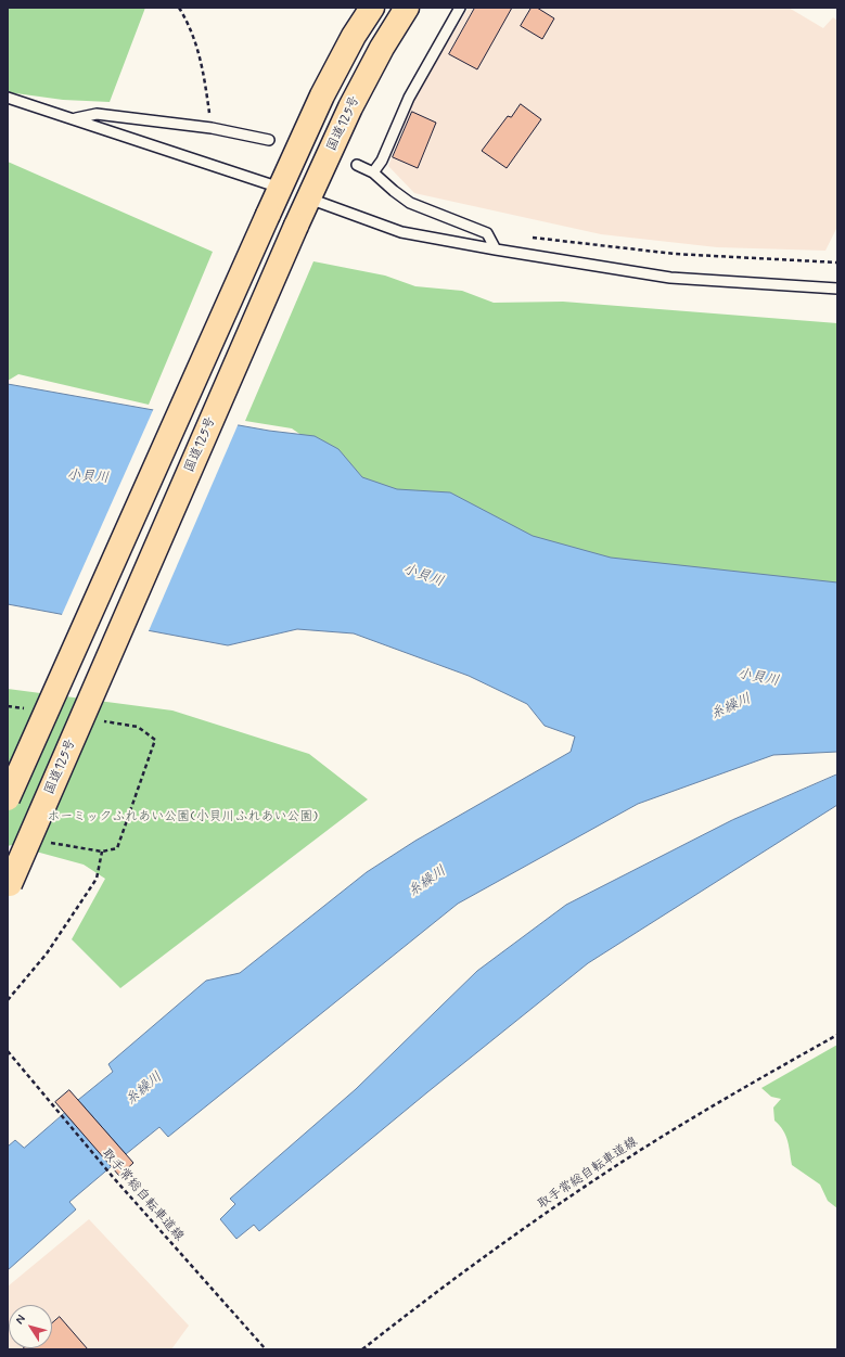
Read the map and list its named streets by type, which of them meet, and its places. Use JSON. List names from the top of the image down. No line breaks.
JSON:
{"streets":{"highway":["国道125号"],"path":["取手常総自転車道線"]},"water":["小貝川","糸繰川"],"parks":["ホーミックふれあい公園(小貝川ふれあい公園)"],"north":"top left"}
